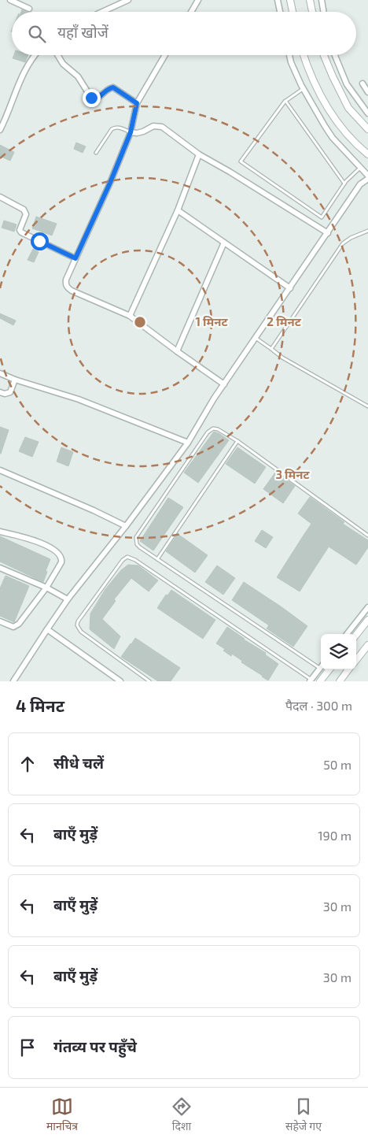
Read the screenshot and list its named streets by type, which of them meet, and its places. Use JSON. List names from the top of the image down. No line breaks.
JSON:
{"page":{"search":"यहाँ खोजें","heading":["4 मिनट","पैदल · 300 m"],"list":[["सीधे चलें","50 m"],["बाएँ मुड़ें","190 m"],["बाएँ मुड़ें","30 m"],["बाएँ मुड़ें","30 m"],"गंतव्य पर पहुँचे"],"nav":["मानचित्र","दिशा","सहेजे गए"]},"rings":["1 मिनट","2 मिनट","3 मिनट"]}
